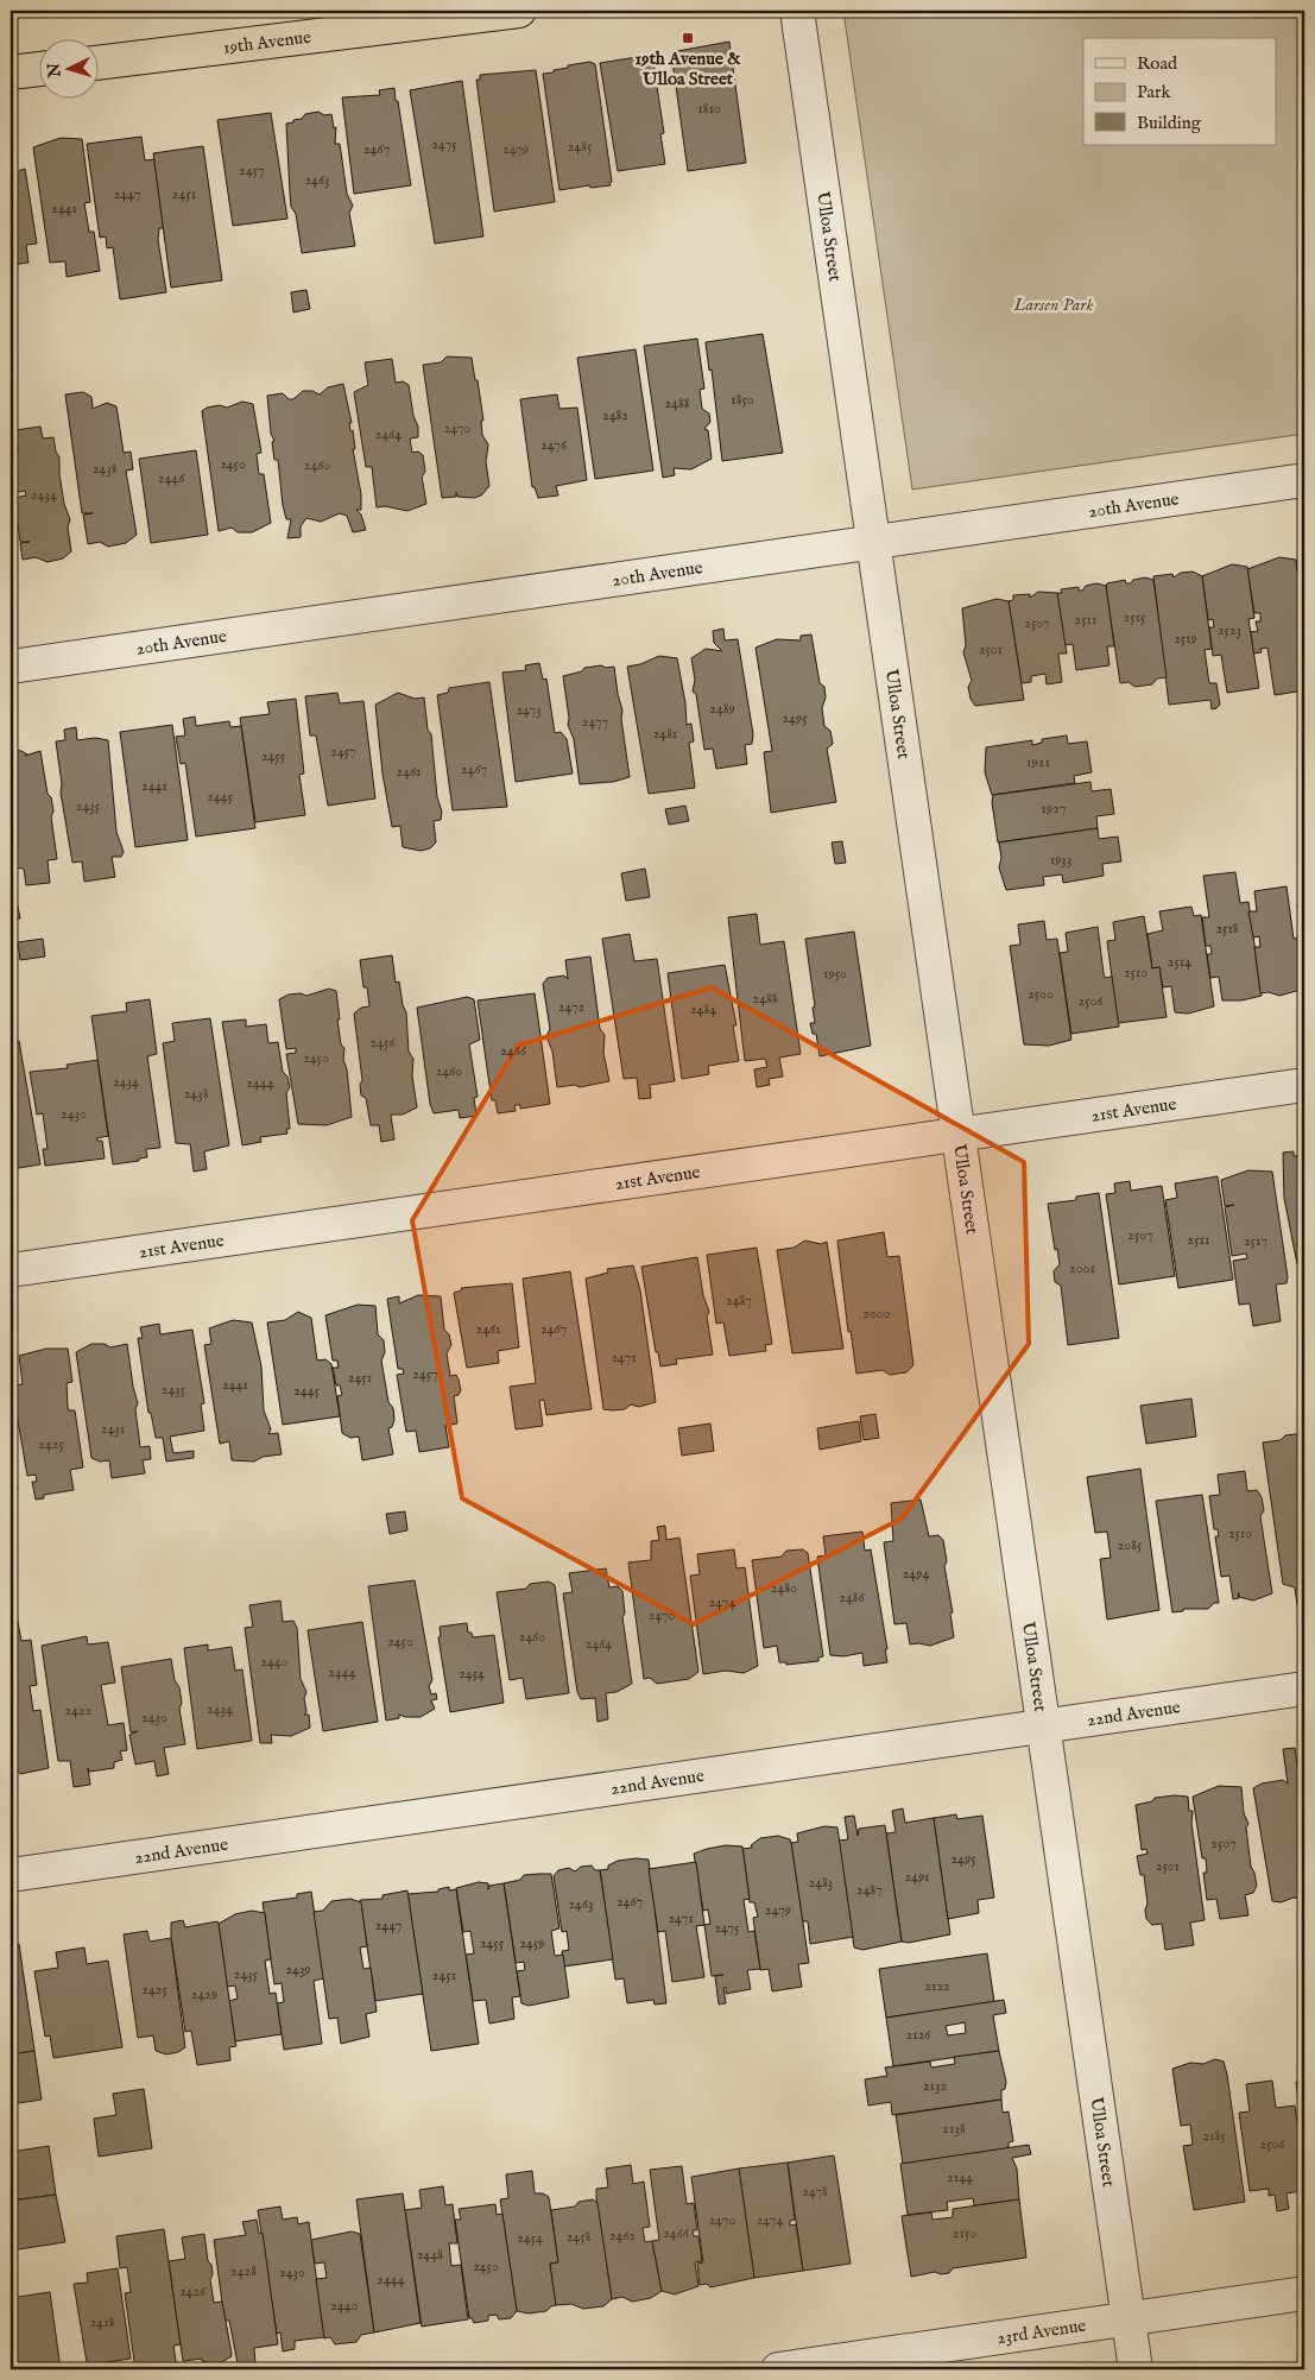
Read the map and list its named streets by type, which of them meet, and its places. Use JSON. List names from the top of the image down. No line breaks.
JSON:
{"streets":{"highway":["19th Avenue"],"street":["Ulloa Street","20th Avenue","21st Avenue","22nd Avenue","23rd Avenue"]},"crossings":[["Ulloa Street","20th Avenue"],["Ulloa Street","21st Avenue"],["Ulloa Street","22nd Avenue"],["Ulloa Street","23rd Avenue"]],"parks":["Larsen Park"],"places":{"transit":["19th Avenue & Ulloa Street"]},"house_numbers":["1810","2475","2485","2467","2479","2457","2463","2447","2451","2441","1850","2488","2482","2470","2464","2476","2450","2460","2438","2446","2434","2515","2511","2507","2523","2519","2501","2489","2473","2495","2477","2481","2457","2455","1921","2467","2461","2441","2445","2435","1927","1933","2518","2514","2510","1950","2500","2488","2506","2472","2484","2456","2466","2450","2460","2434","2444","2438","2430","2507","2511","2517","2001","2487","2000","2461","2467","2471","2457","2451","2441","2435","2445","2431","2425","2510","2085","2494","2480","2486","2474","2470","2460","2450","2464","2440","2444","2454","2434","2422","2430","2507","2495","2501","2491","2483","2487","2467","2463","2479","2471","2447","2475","2455","2459","2439","2435","2451","2122","2425","2429","2126","2132","2138","2185","2506","2144","2478","2470","2474","2466","2150","2462","2458","2454","2448","2450","2428","2430","2444","2426","2440","2418"],"legend":["Road","Park","Building"],"north":"left"}
